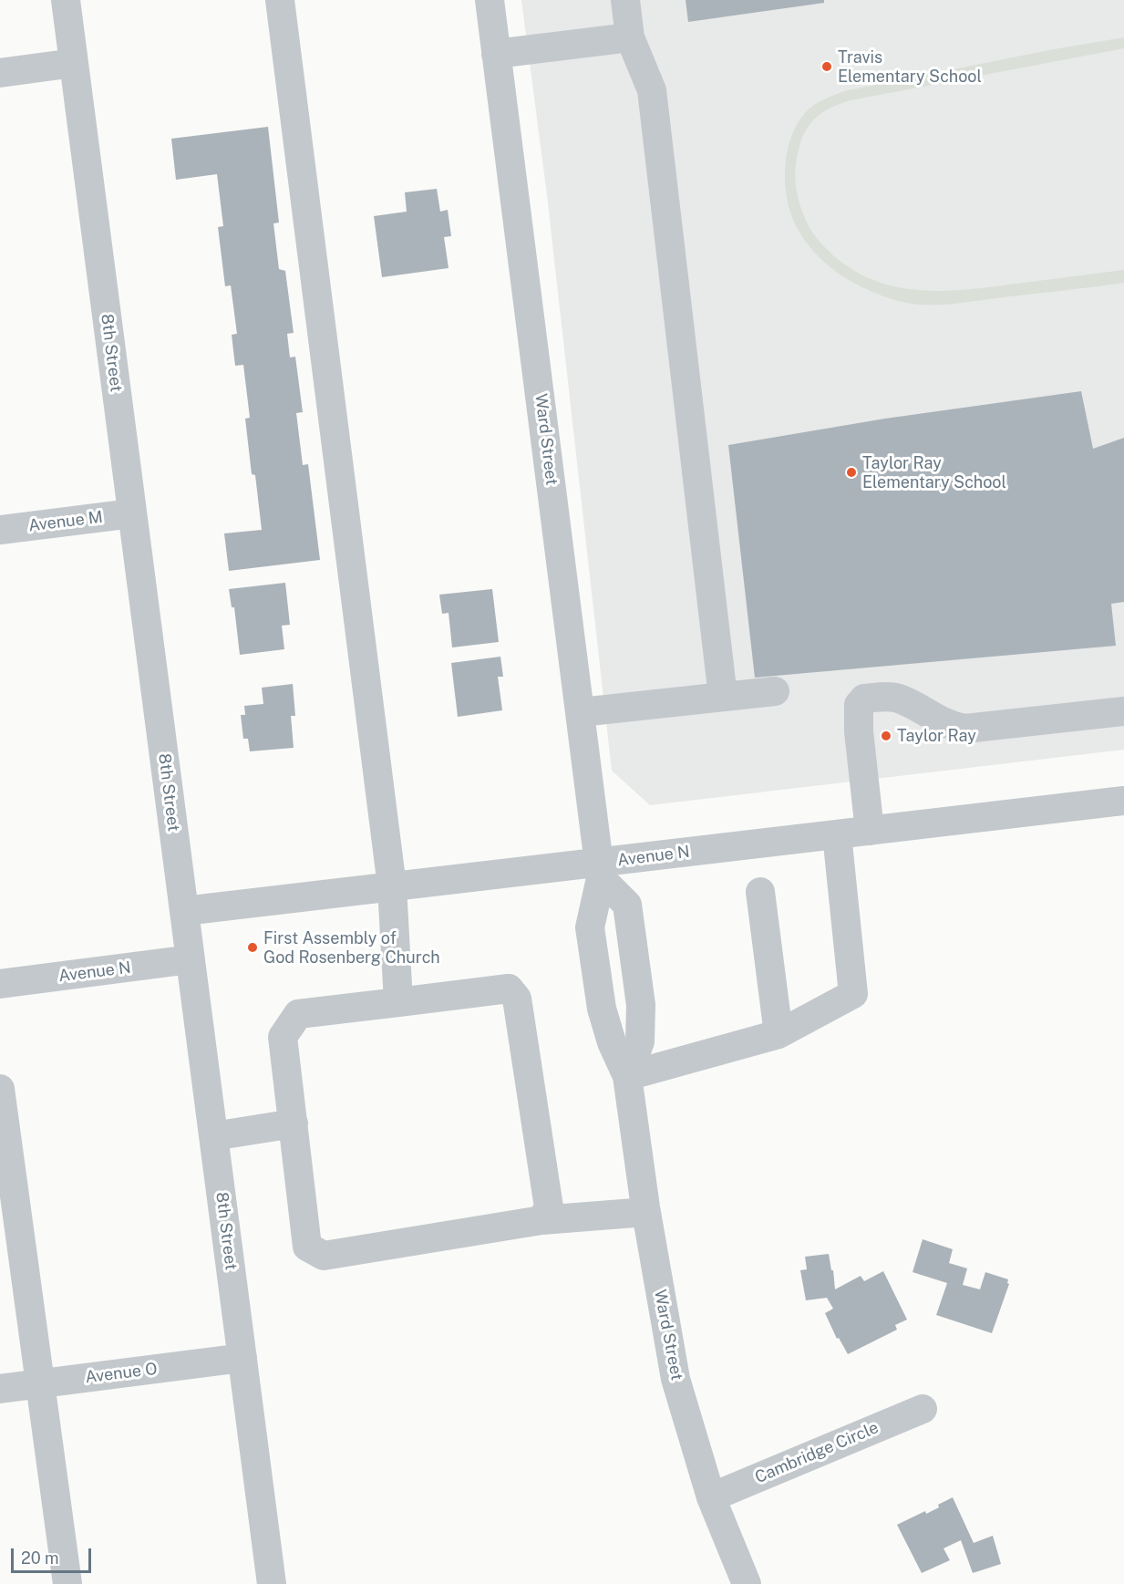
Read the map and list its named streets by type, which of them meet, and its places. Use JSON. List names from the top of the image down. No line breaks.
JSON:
{"streets":{"street":["8th Street","Ward Street","Avenue M","Avenue N","Avenue O","Cambridge Circle"]},"crossings":[["8th Street","Avenue M"],["8th Street","Avenue N"],["8th Street","Avenue O"],["Ward Street","Avenue N"],["Ward Street","Cambridge Circle"]],"places":["Travis Elementary School","Taylor Ray Elementary School","Taylor Ray","First Assembly of God Rosenberg Church"],"scale_bar":"20 m"}
